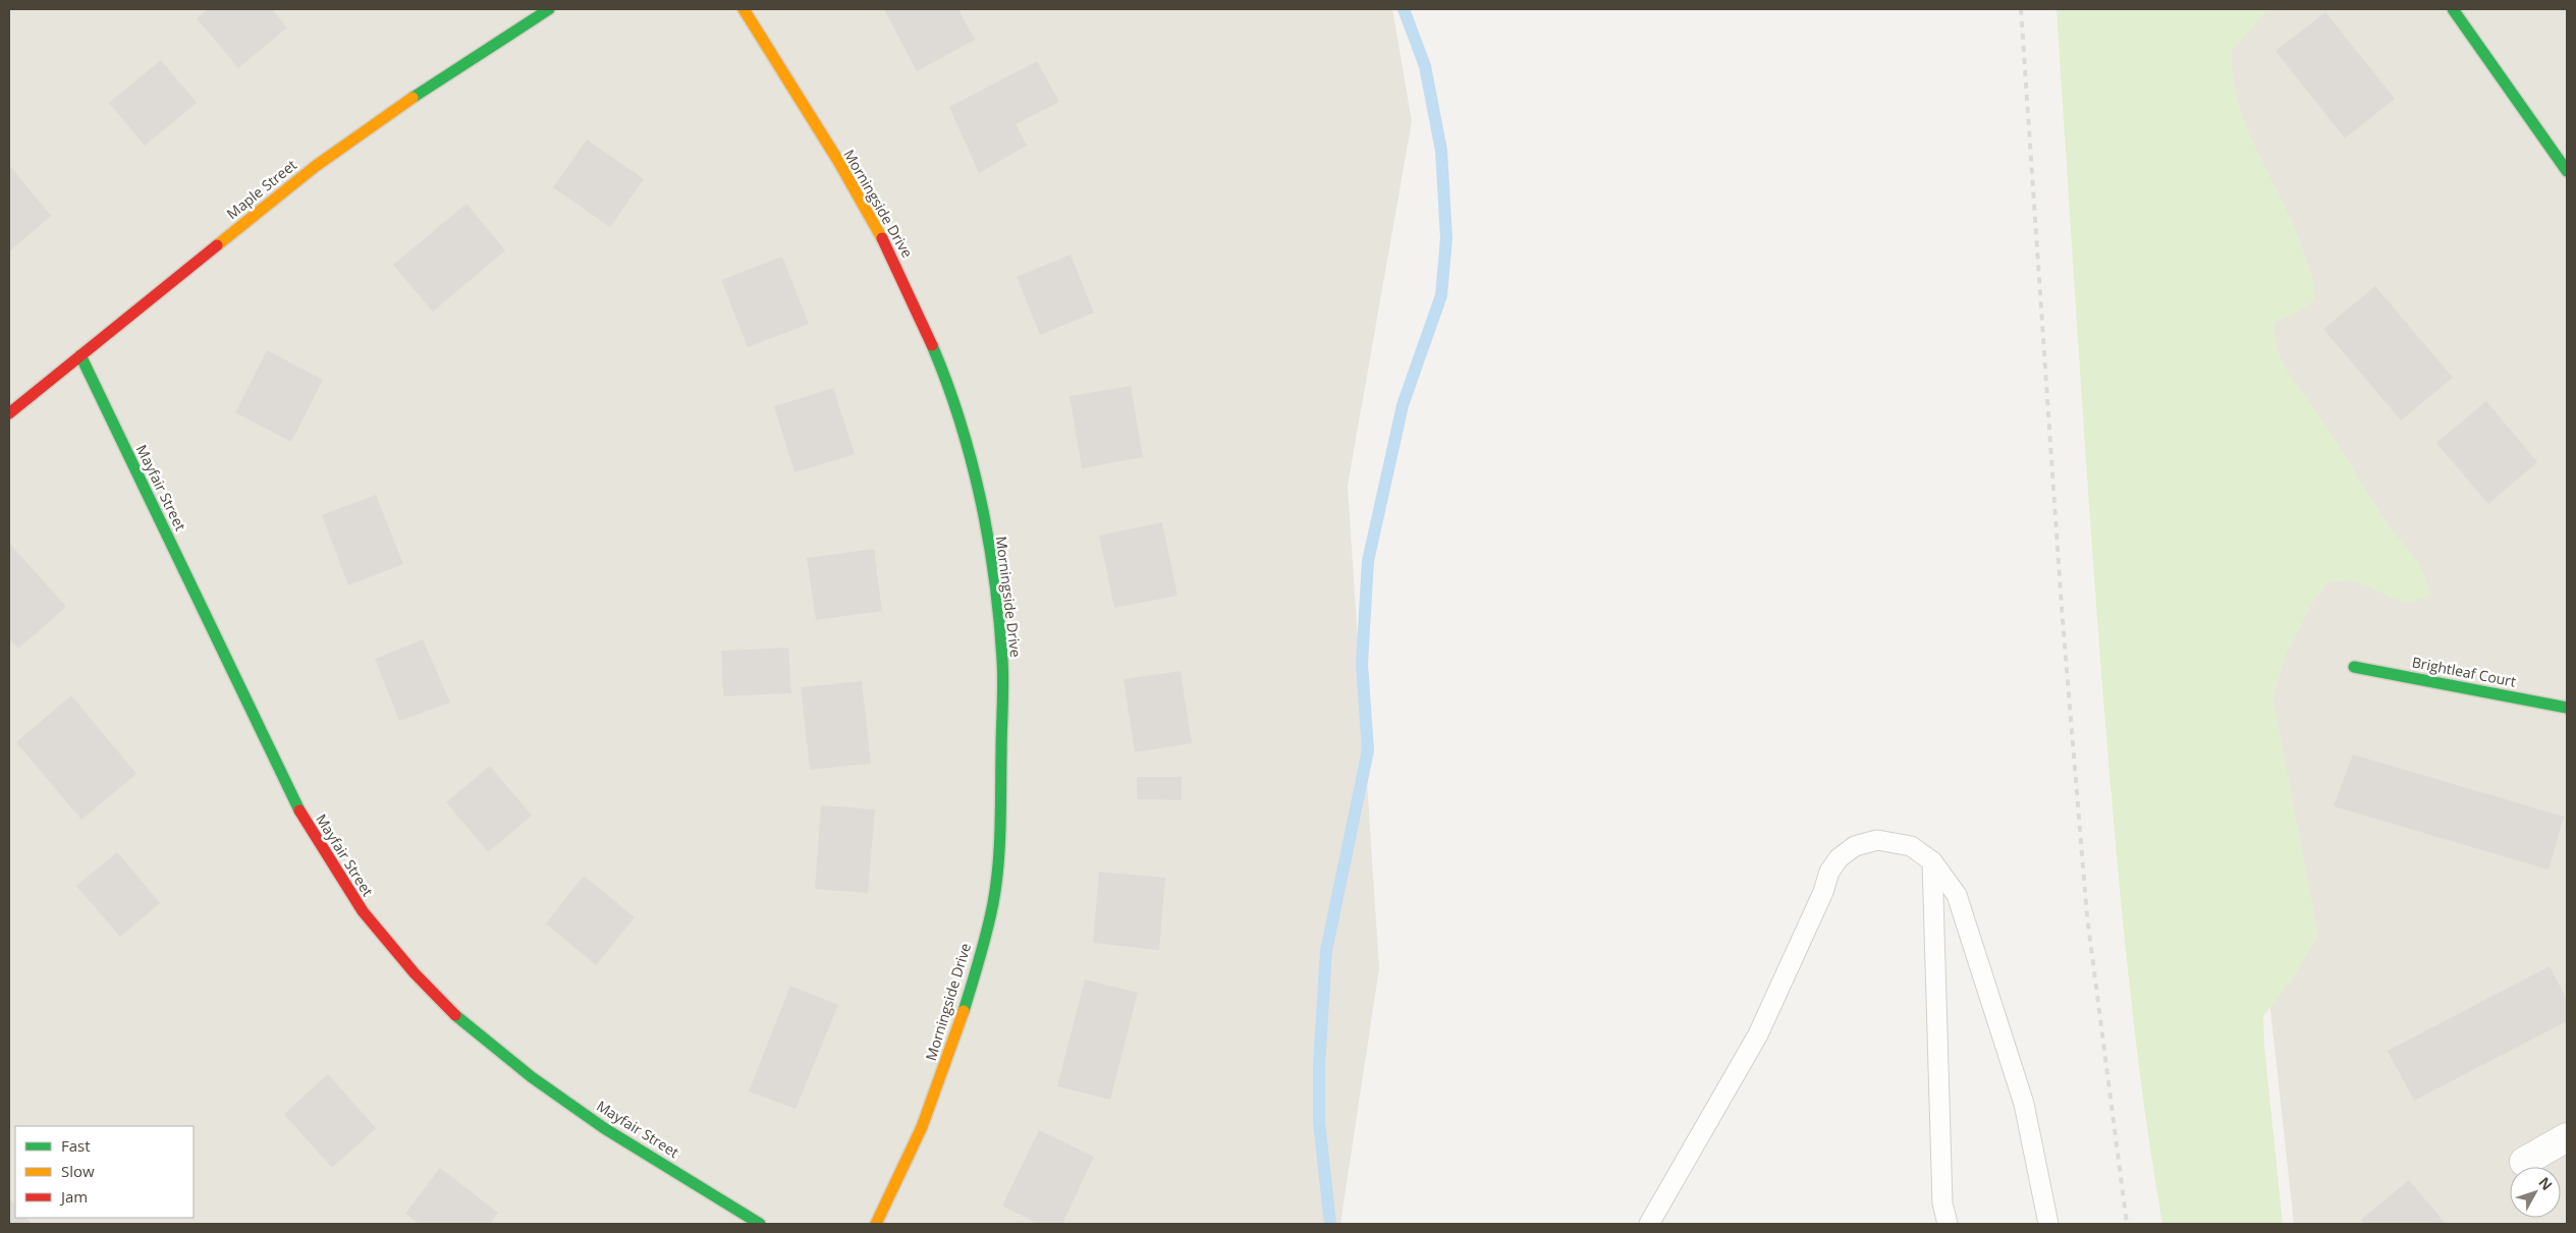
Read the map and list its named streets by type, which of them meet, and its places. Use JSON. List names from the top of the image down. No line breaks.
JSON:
{"streets":{"street":["Maple Street","Morningside Drive","Mayfair Street","Brightleaf Court"]},"crossings":[["Maple Street","Mayfair Street"]],"legend":["Fast","Slow","Jam"],"north":"top right"}
